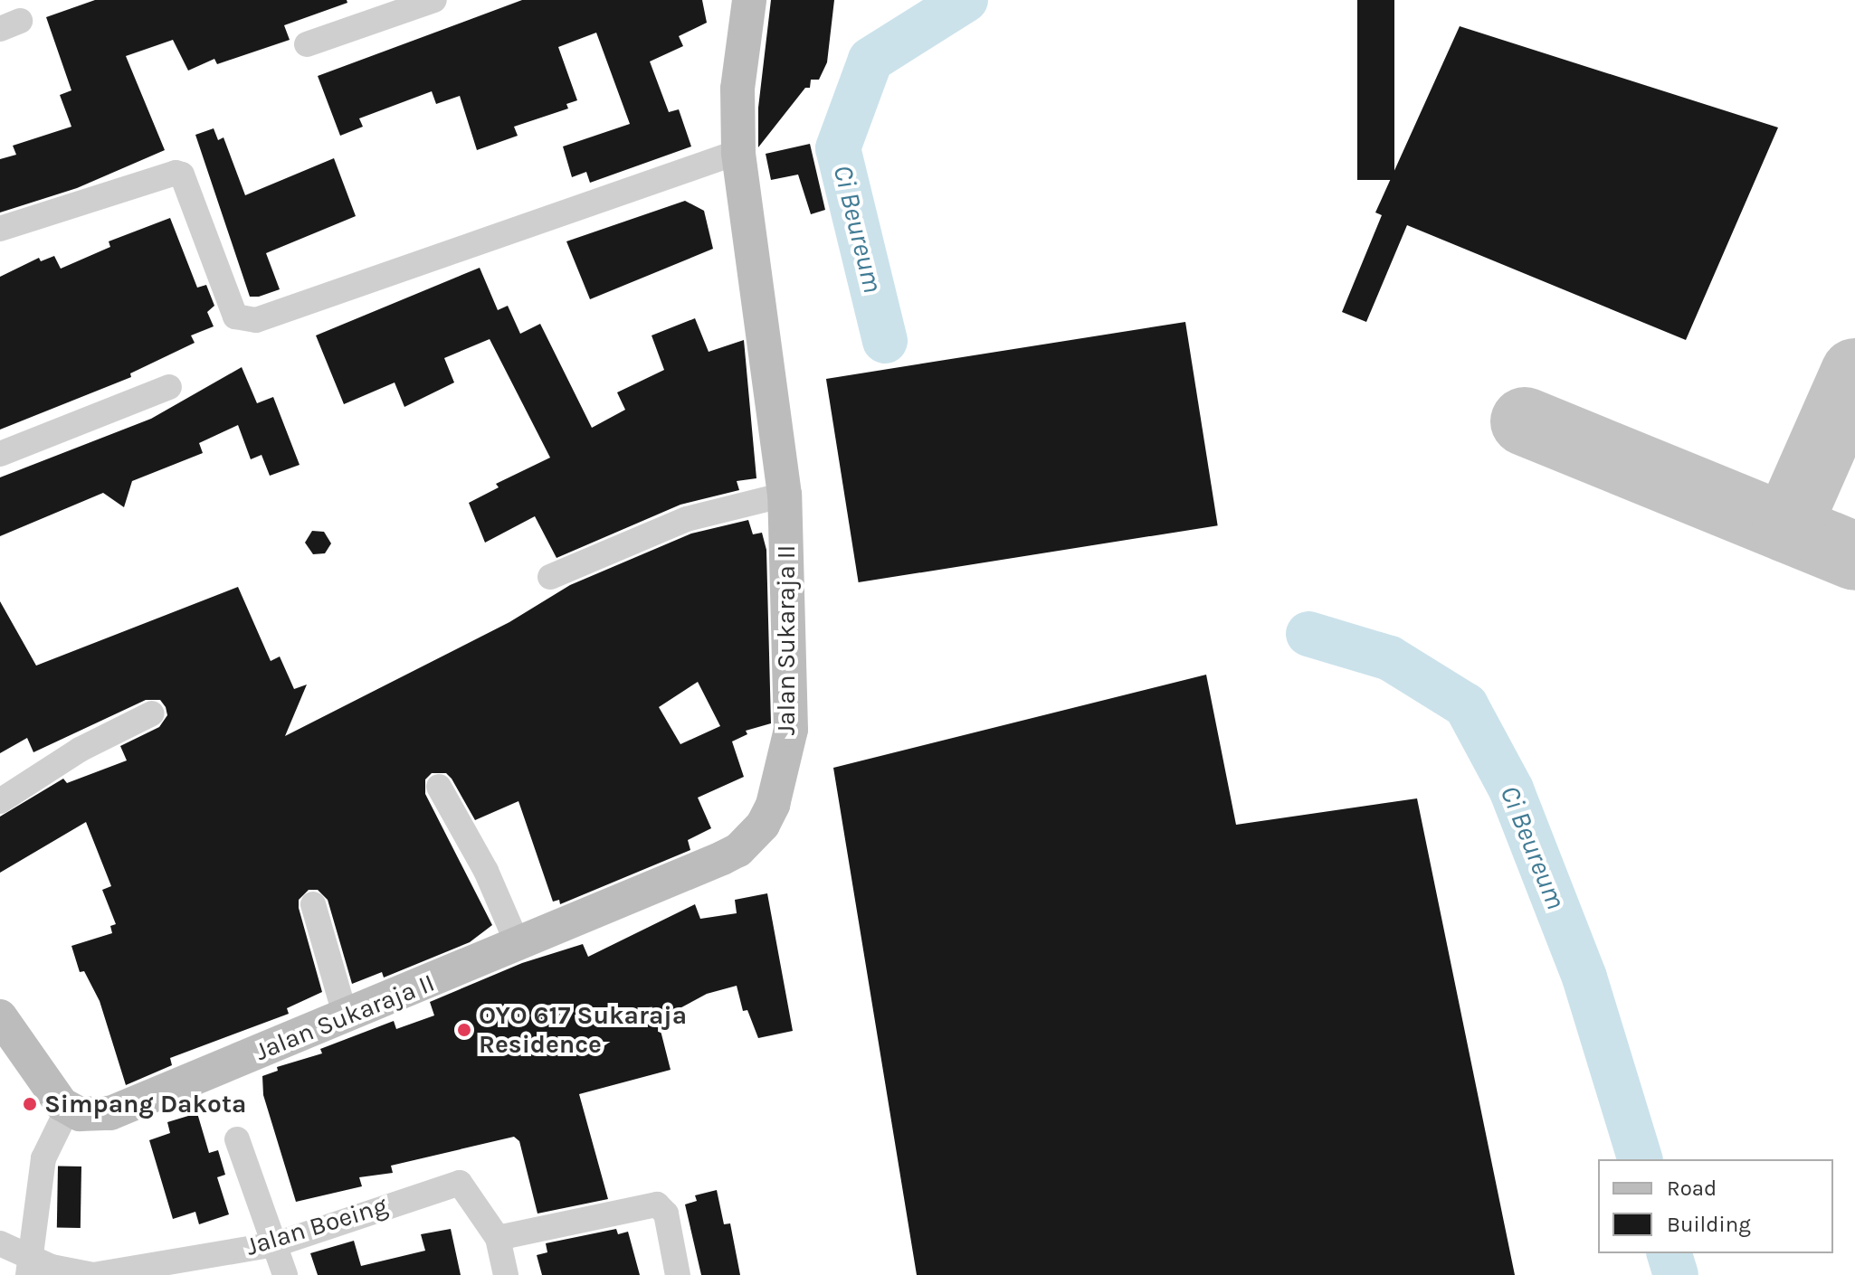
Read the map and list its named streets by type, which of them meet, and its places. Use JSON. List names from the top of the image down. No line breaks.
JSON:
{"streets":{"main road":["Jalan Sukaraja II"],"street":["Jalan Boeing"]},"water":["Ci Beureum"],"places":["OYO 617 Sukaraja Residence","Simpang Dakota"],"legend":["Road","Building"]}
